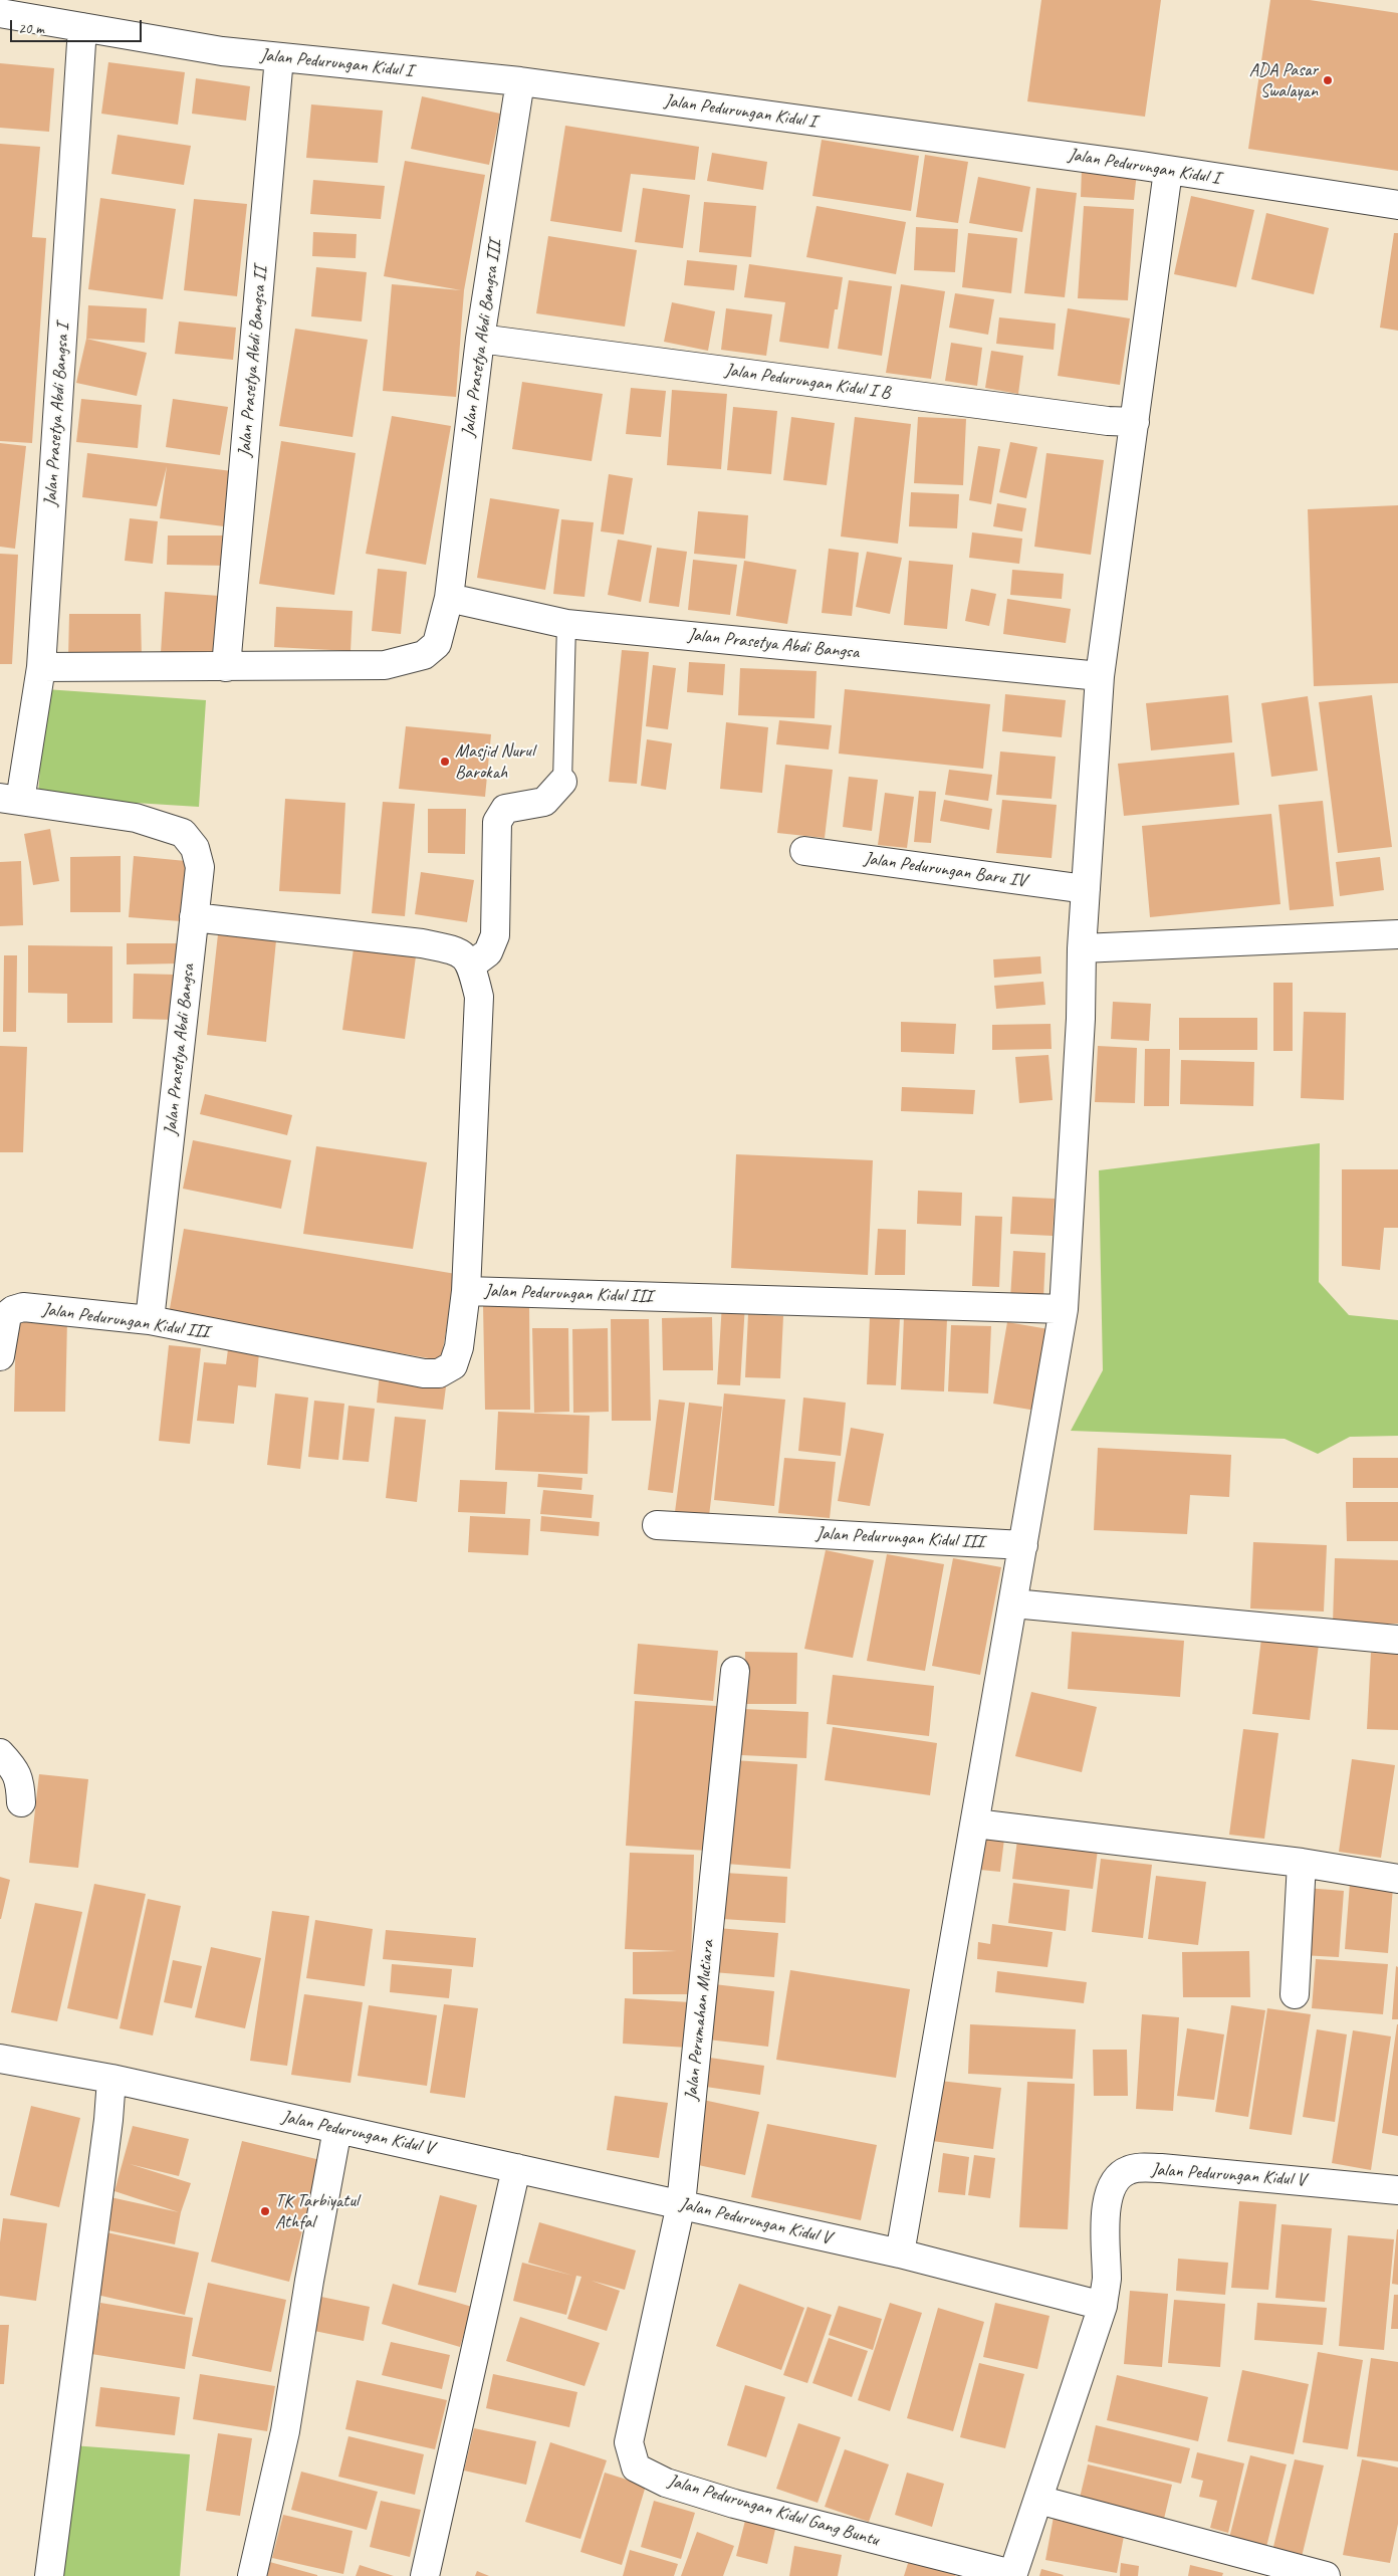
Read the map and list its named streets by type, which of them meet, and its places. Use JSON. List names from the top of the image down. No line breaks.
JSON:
{"streets":{"street":["Jalan Pedurungan Kidul I","Jalan Prasetya Abdi Bangsa III","Jalan Prasetya Abdi Bangsa II","Jalan Pedurungan Kidul I B","Jalan Prasetya Abdi Bangsa I","Jalan Prasetya Abdi Bangsa","Jalan Pedurungan Baru IV","Jalan Pedurungan Kidul III","Jalan Perumahan Mutiara","Jalan Pedurungan Kidul V","Jalan Pedurungan Kidul Gang Buntu"]},"crossings":[["Jalan Pedurungan Kidul I","Jalan Prasetya Abdi Bangsa III"],["Jalan Pedurungan Kidul I","Jalan Prasetya Abdi Bangsa II"],["Jalan Pedurungan Kidul I","Jalan Prasetya Abdi Bangsa I"],["Jalan Prasetya Abdi Bangsa III","Jalan Prasetya Abdi Bangsa II"],["Jalan Prasetya Abdi Bangsa III","Jalan Pedurungan Kidul I B"],["Jalan Prasetya Abdi Bangsa III","Jalan Prasetya Abdi Bangsa I"],["Jalan Prasetya Abdi Bangsa III","Jalan Prasetya Abdi Bangsa"],["Jalan Prasetya Abdi Bangsa I","Jalan Prasetya Abdi Bangsa"],["Jalan Prasetya Abdi Bangsa","Jalan Pedurungan Kidul III"],["Jalan Perumahan Mutiara","Jalan Pedurungan Kidul V"],["Jalan Perumahan Mutiara","Jalan Pedurungan Kidul Gang Buntu"]],"places":["ADA Pasar Swalayan","Masjid Nurul Barokah","TK Tarbiyatul Athfal"],"scale_bar":"20 m"}
